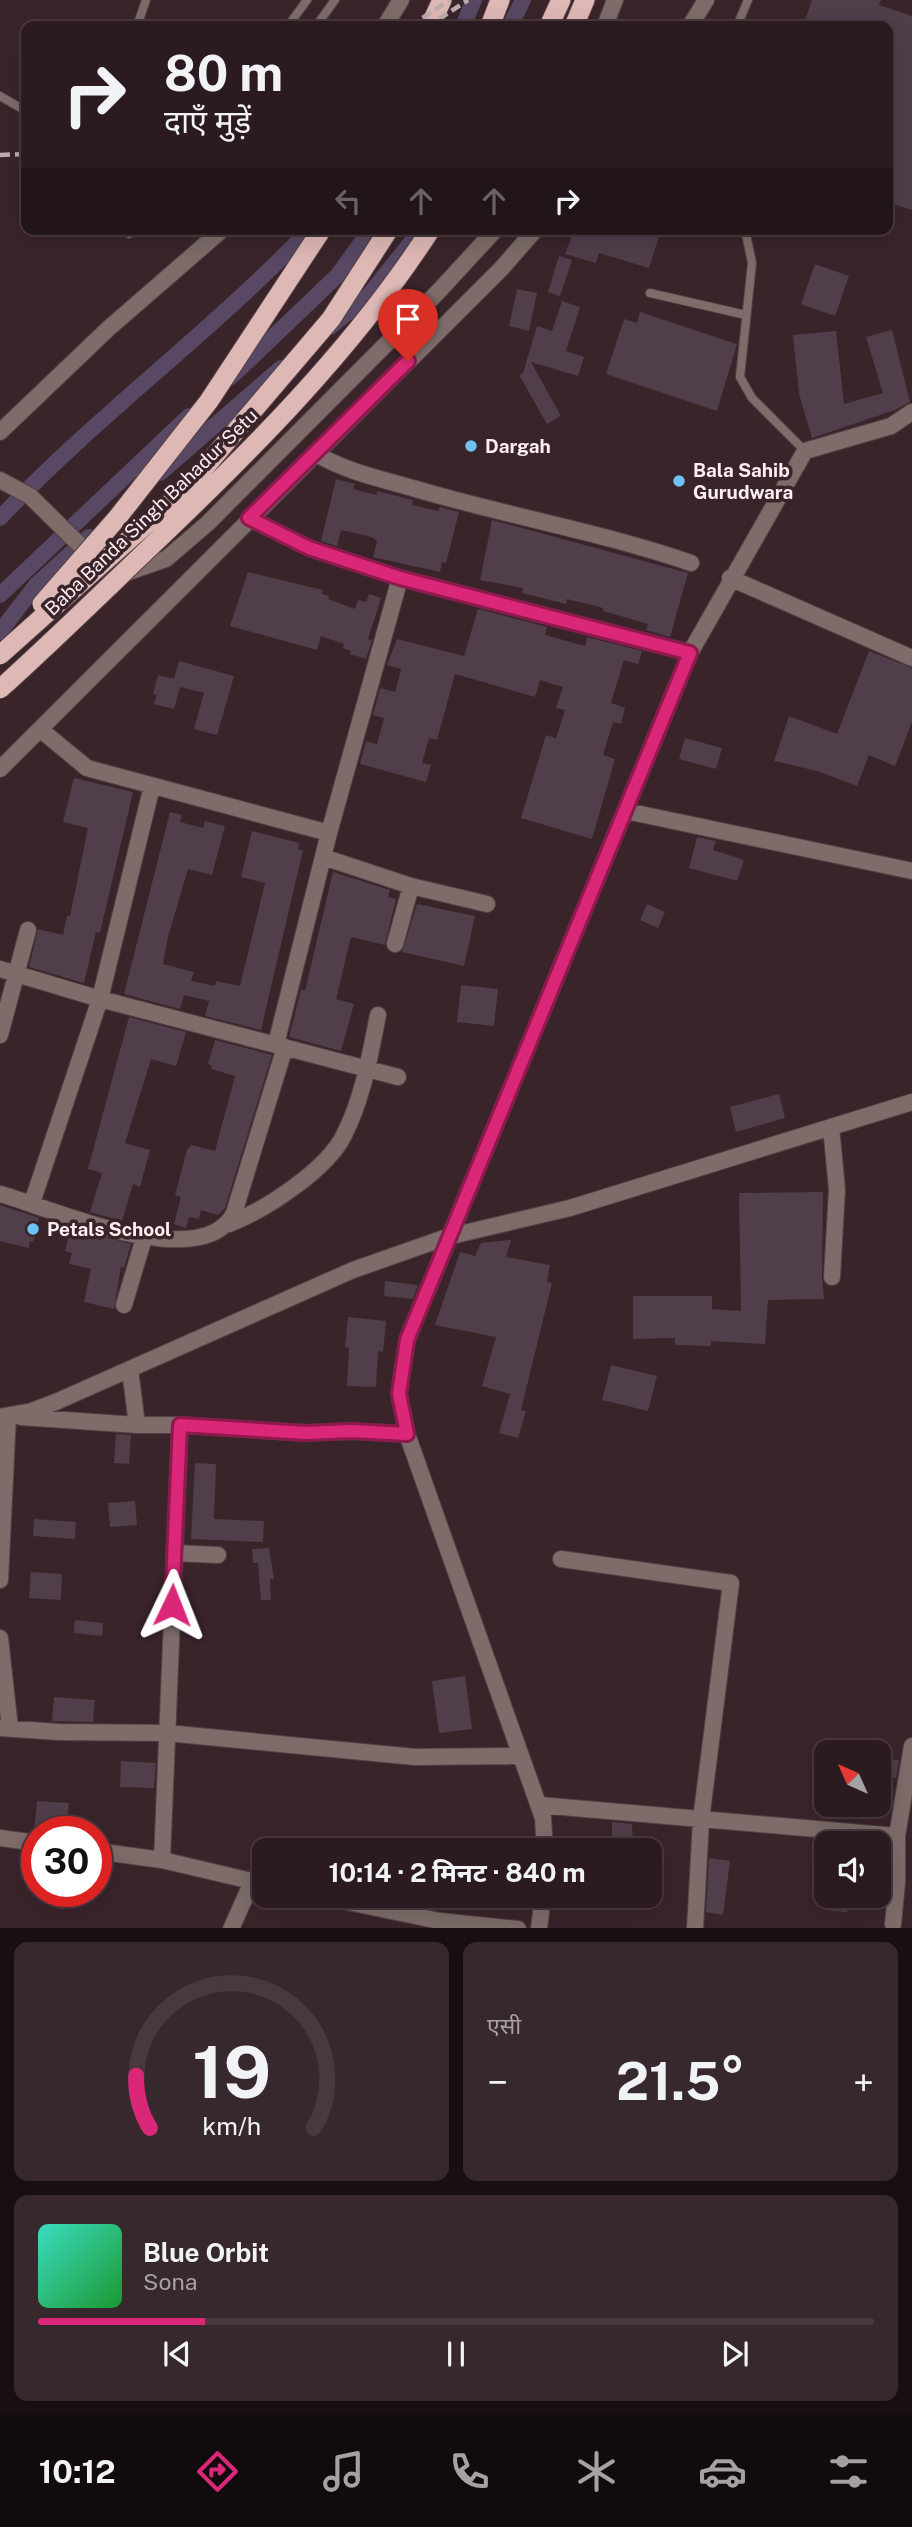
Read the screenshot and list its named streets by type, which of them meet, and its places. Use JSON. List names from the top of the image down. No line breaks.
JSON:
{"streets":{"highway":["Baba Banda Singh Bahadur Setu"]},"places":["Dargah","Bala Sahib Gurudwara","Petals School"],"north":"top left","page":{"turn":["80 m","दाएँ मुड़ें"],"limit":"30","trip":"10:14 · 2 मिनट · 840 m","tile":"एसी","heat":["−","21.5°","+"],"song":["Blue Orbit","Sona"],"tabs":"10:12","gauge":["19","km/h"]}}
